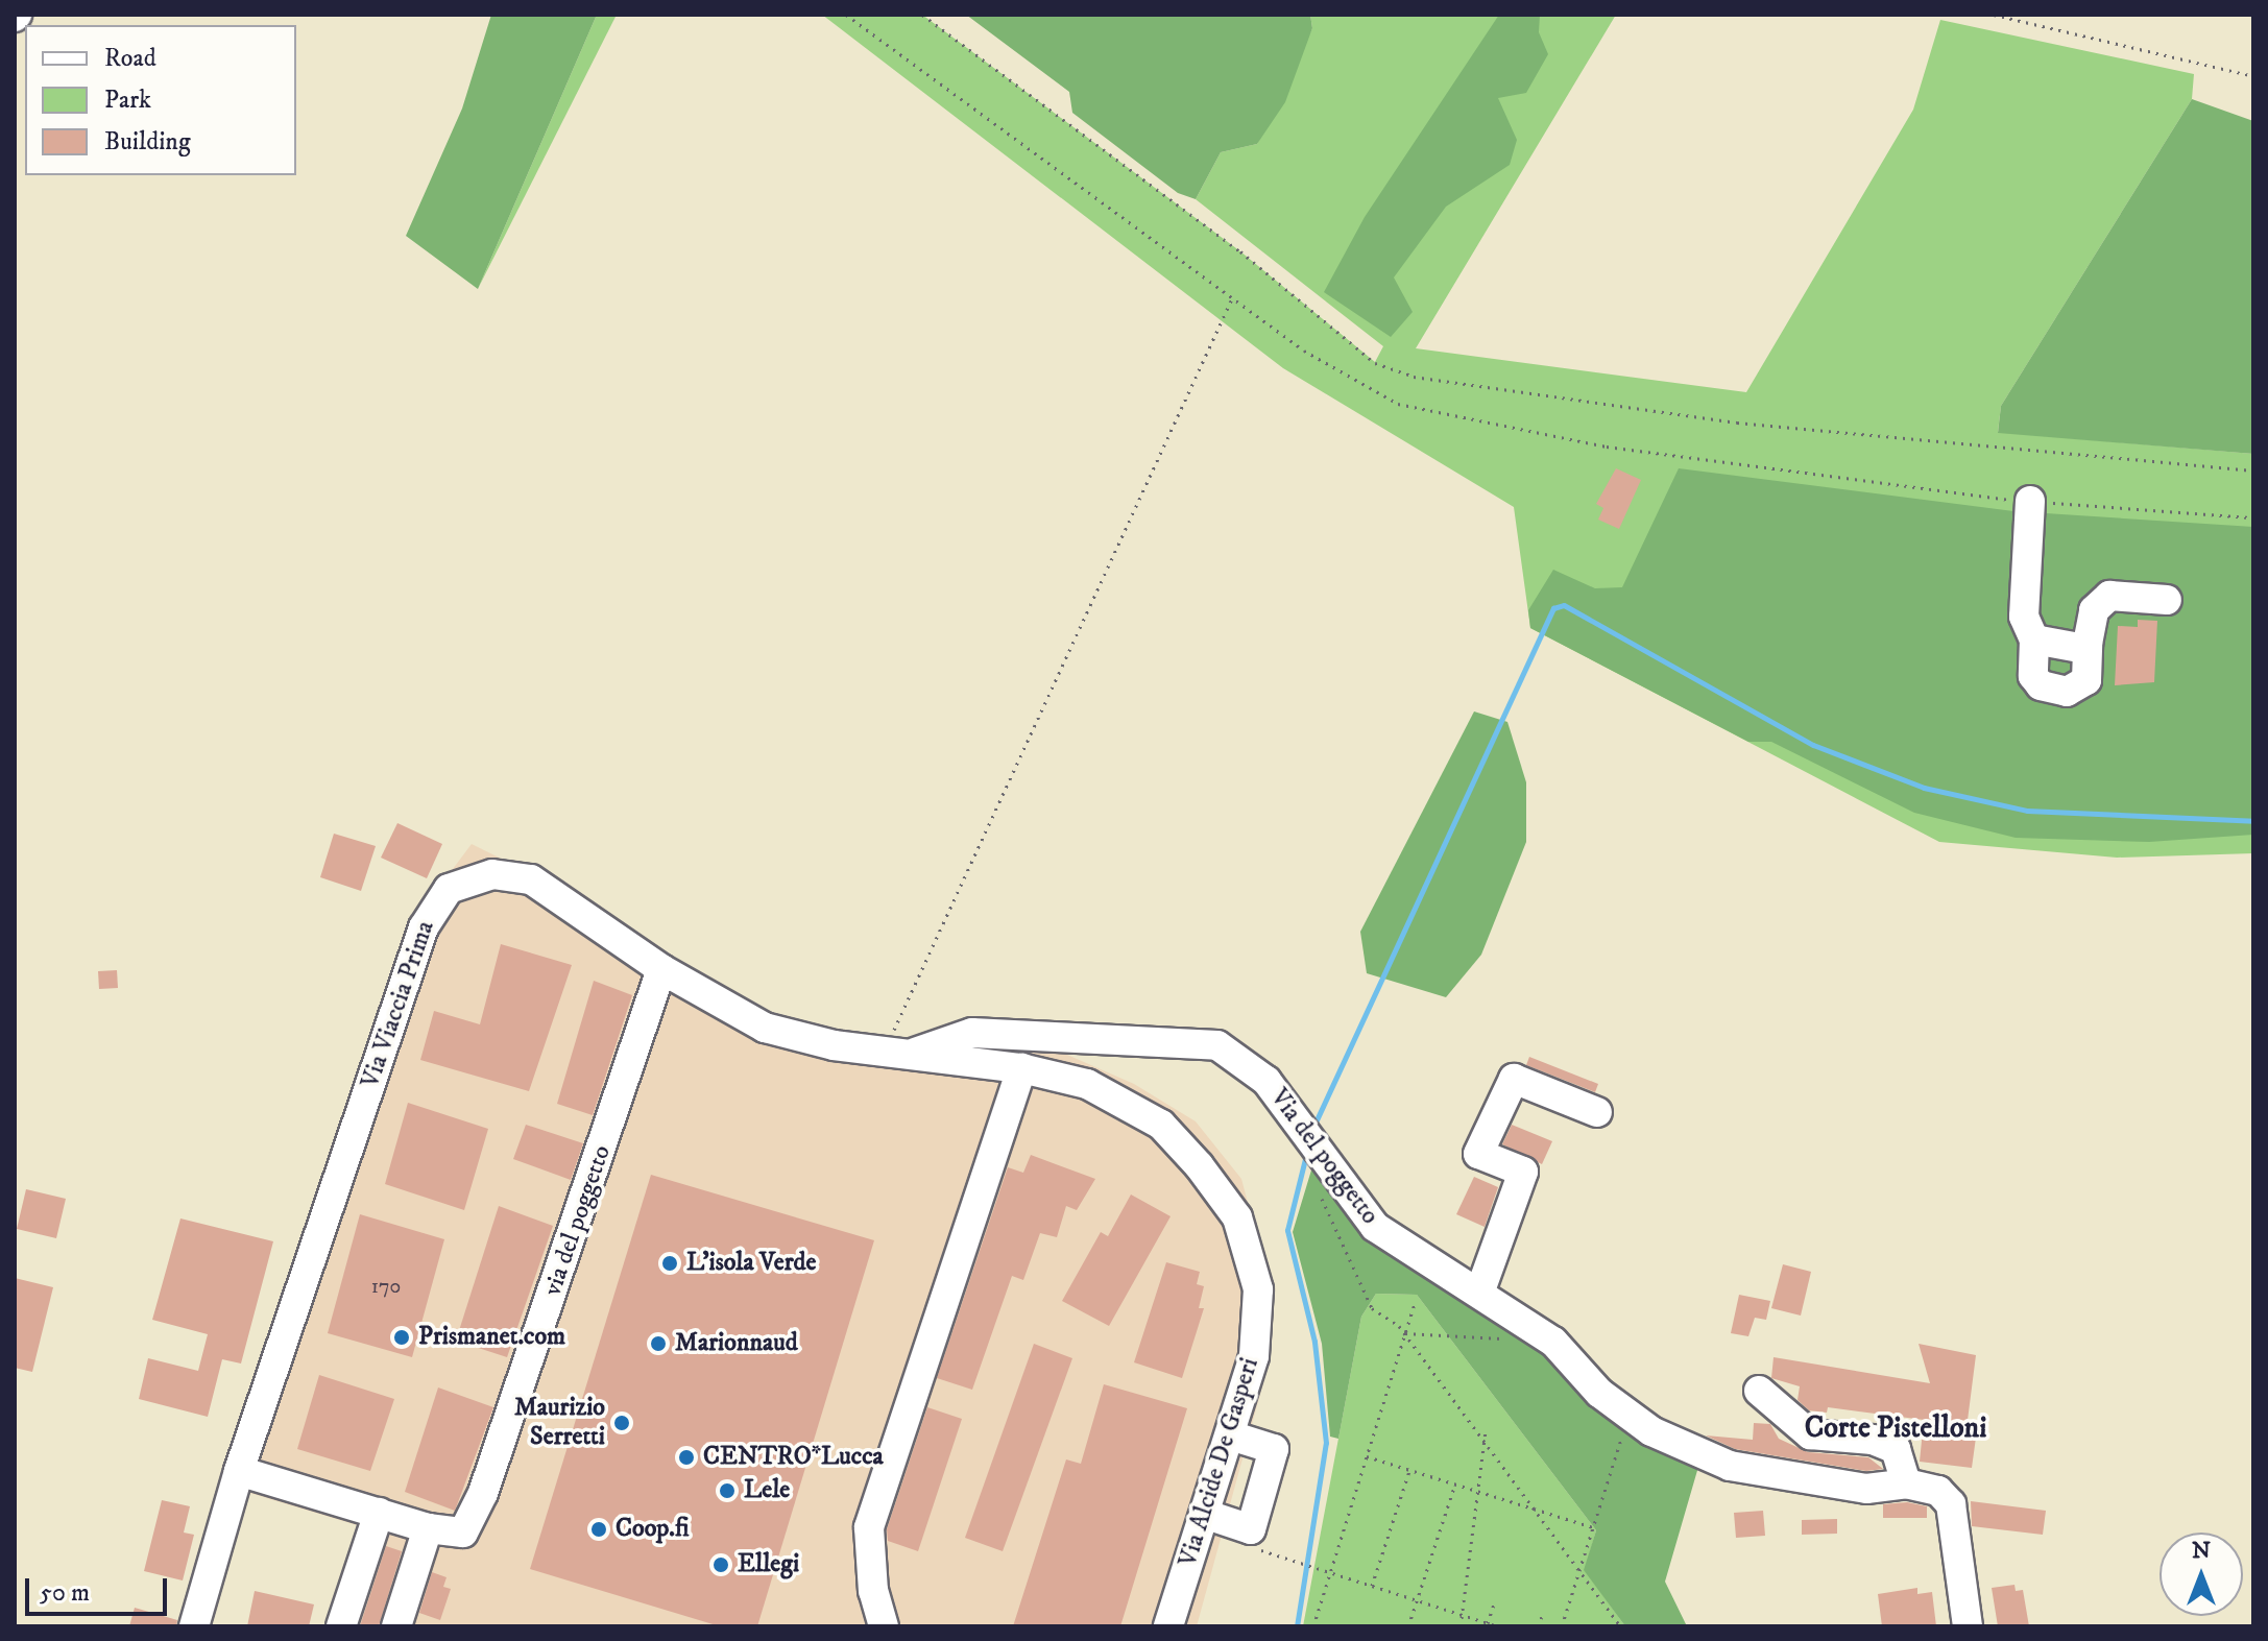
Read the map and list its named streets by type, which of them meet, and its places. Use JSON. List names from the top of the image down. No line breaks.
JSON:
{"streets":{"street":["Via Viaccia Prima","Via del poggetto","via del poggetto","Via Alcide De Gasperi"]},"crossings":[["Via Viaccia Prima","Via del poggetto"],["Via Viaccia Prima","via del poggetto"],["Via Viaccia Prima","Via Alcide De Gasperi"],["Via del poggetto","Via Alcide De Gasperi"]],"districts":["Corte Pistelloni"],"places":["L'isola Verde","Prismanet.com","Marionnaud","Maurizio Serretti","CENTRO*Lucca","Lele","Coop.fi","Ellegi"],"house_numbers":["170"],"legend":["Road","Park","Building"],"scale_bar":"50 m","north":"top"}
